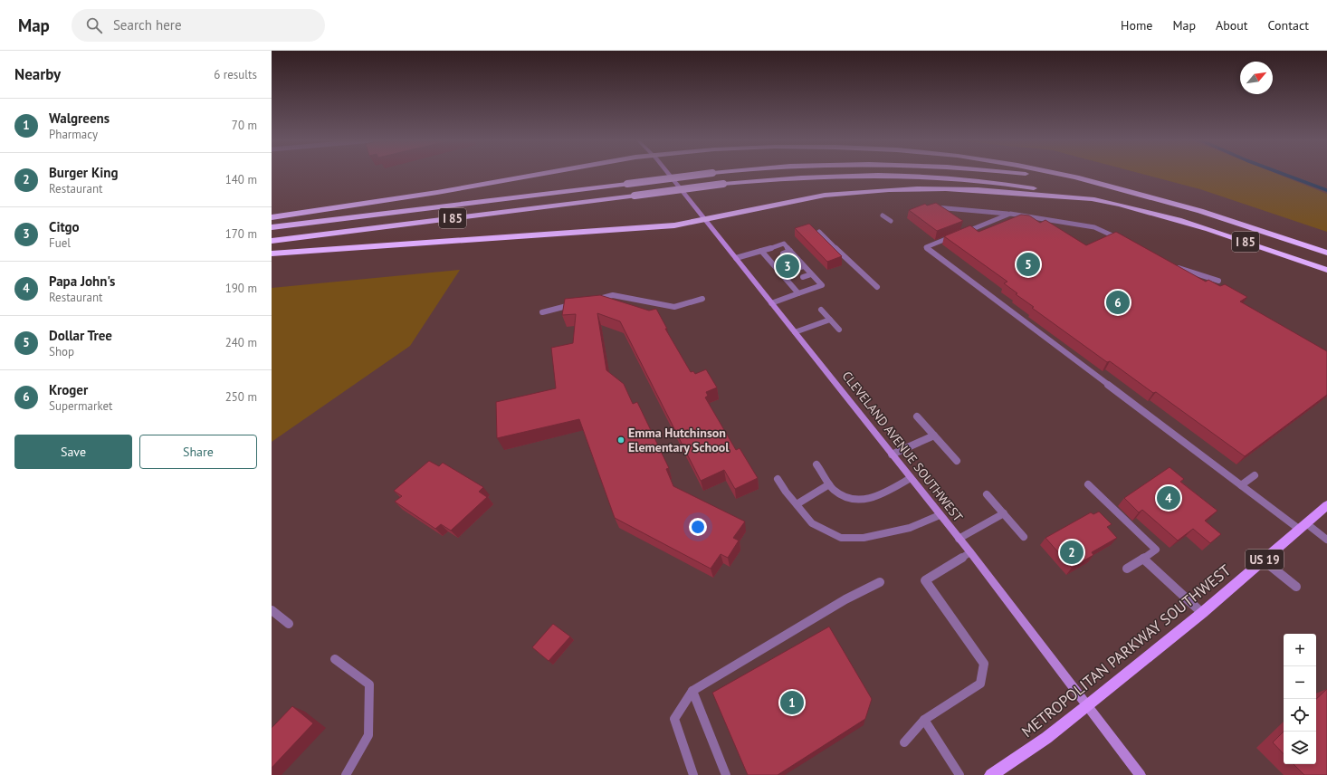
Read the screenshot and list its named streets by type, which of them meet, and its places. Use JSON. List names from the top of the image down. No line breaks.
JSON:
{"streets":{"highway":["I 85"],"main road":["CLEVELAND AVENUE SOUTHWEST","US 19","METROPOLITAN PARKWAY SOUTHWEST"]},"crossings":[["CLEVELAND AVENUE SOUTHWEST","METROPOLITAN PARKWAY SOUTHWEST"]],"places":["Emma Hutchinson Elementary School"],"north":"top right","page":{"header":"Map","search":"Search here","nav":["Home","Map","About","Contact"],"heading":["Nearby","6 results"],"list":[{"mark":"1","name":"Walgreens","note":"Pharmacy","value":"70 m"},{"mark":"2","name":"Burger King","note":"Restaurant","value":"140 m"},{"mark":"3","name":"Citgo","note":"Fuel","value":"170 m"},{"mark":"4","name":"Papa John's","note":"Restaurant","value":"190 m"},{"mark":"5","name":"Dollar Tree","note":"Shop","value":"240 m"},{"mark":"6","name":"Kroger","note":"Supermarket","value":"250 m"}],"pins":["5","3","6","4","2","1"],"buttons":["Save","Share"],"map_buttons":["+","−"]}}
